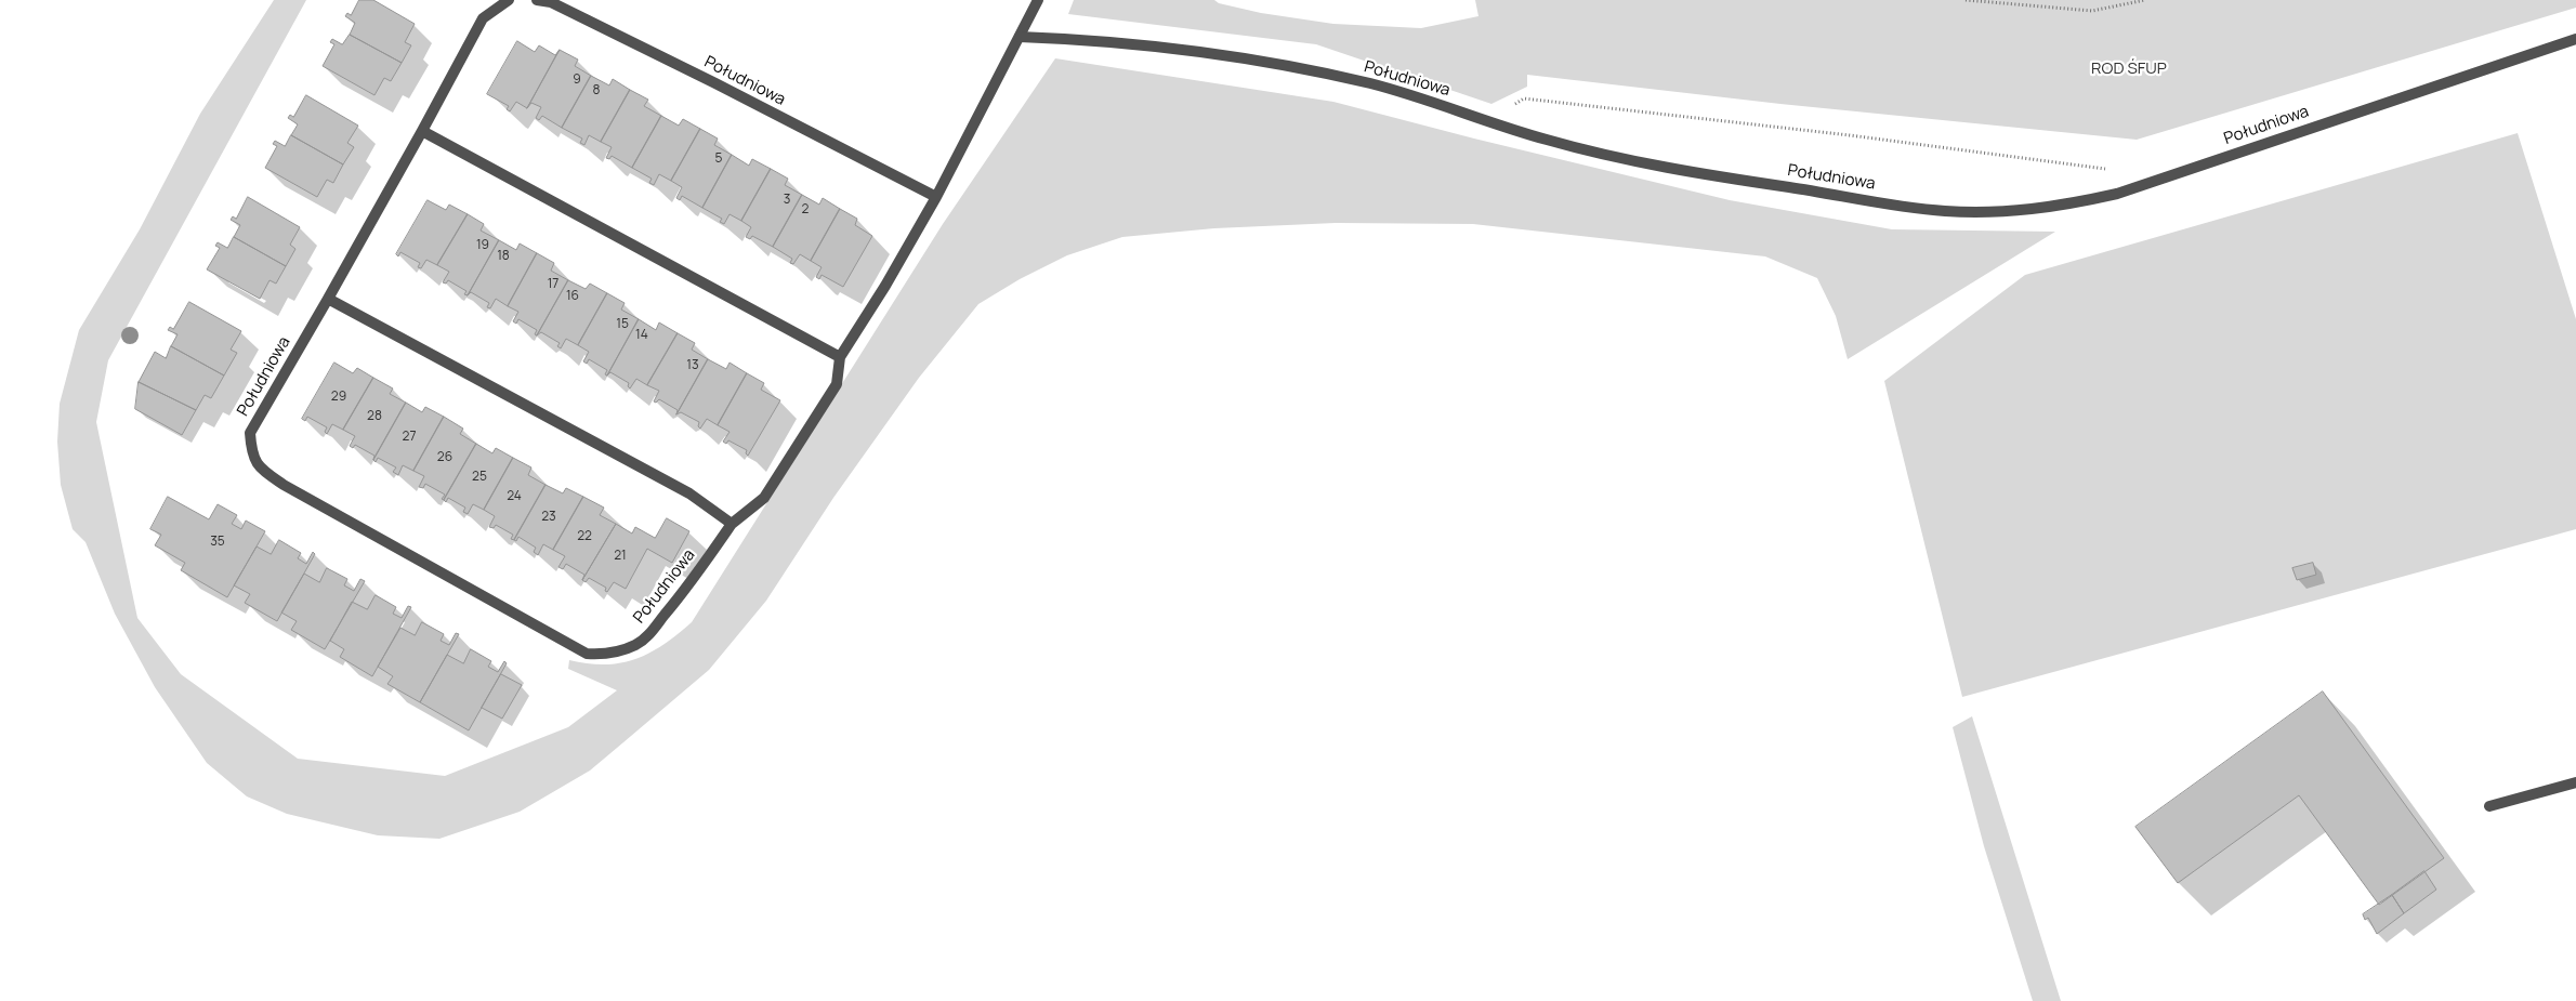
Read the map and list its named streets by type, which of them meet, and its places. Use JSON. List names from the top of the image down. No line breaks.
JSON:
{"streets":{"street":["Południowa"]},"parks":["ROD ŚFUP"],"house_numbers":["9","8","5","3","2","19","18","17","16","15","14","13","29","28","27","26","25","24","23","22","35","21"]}
